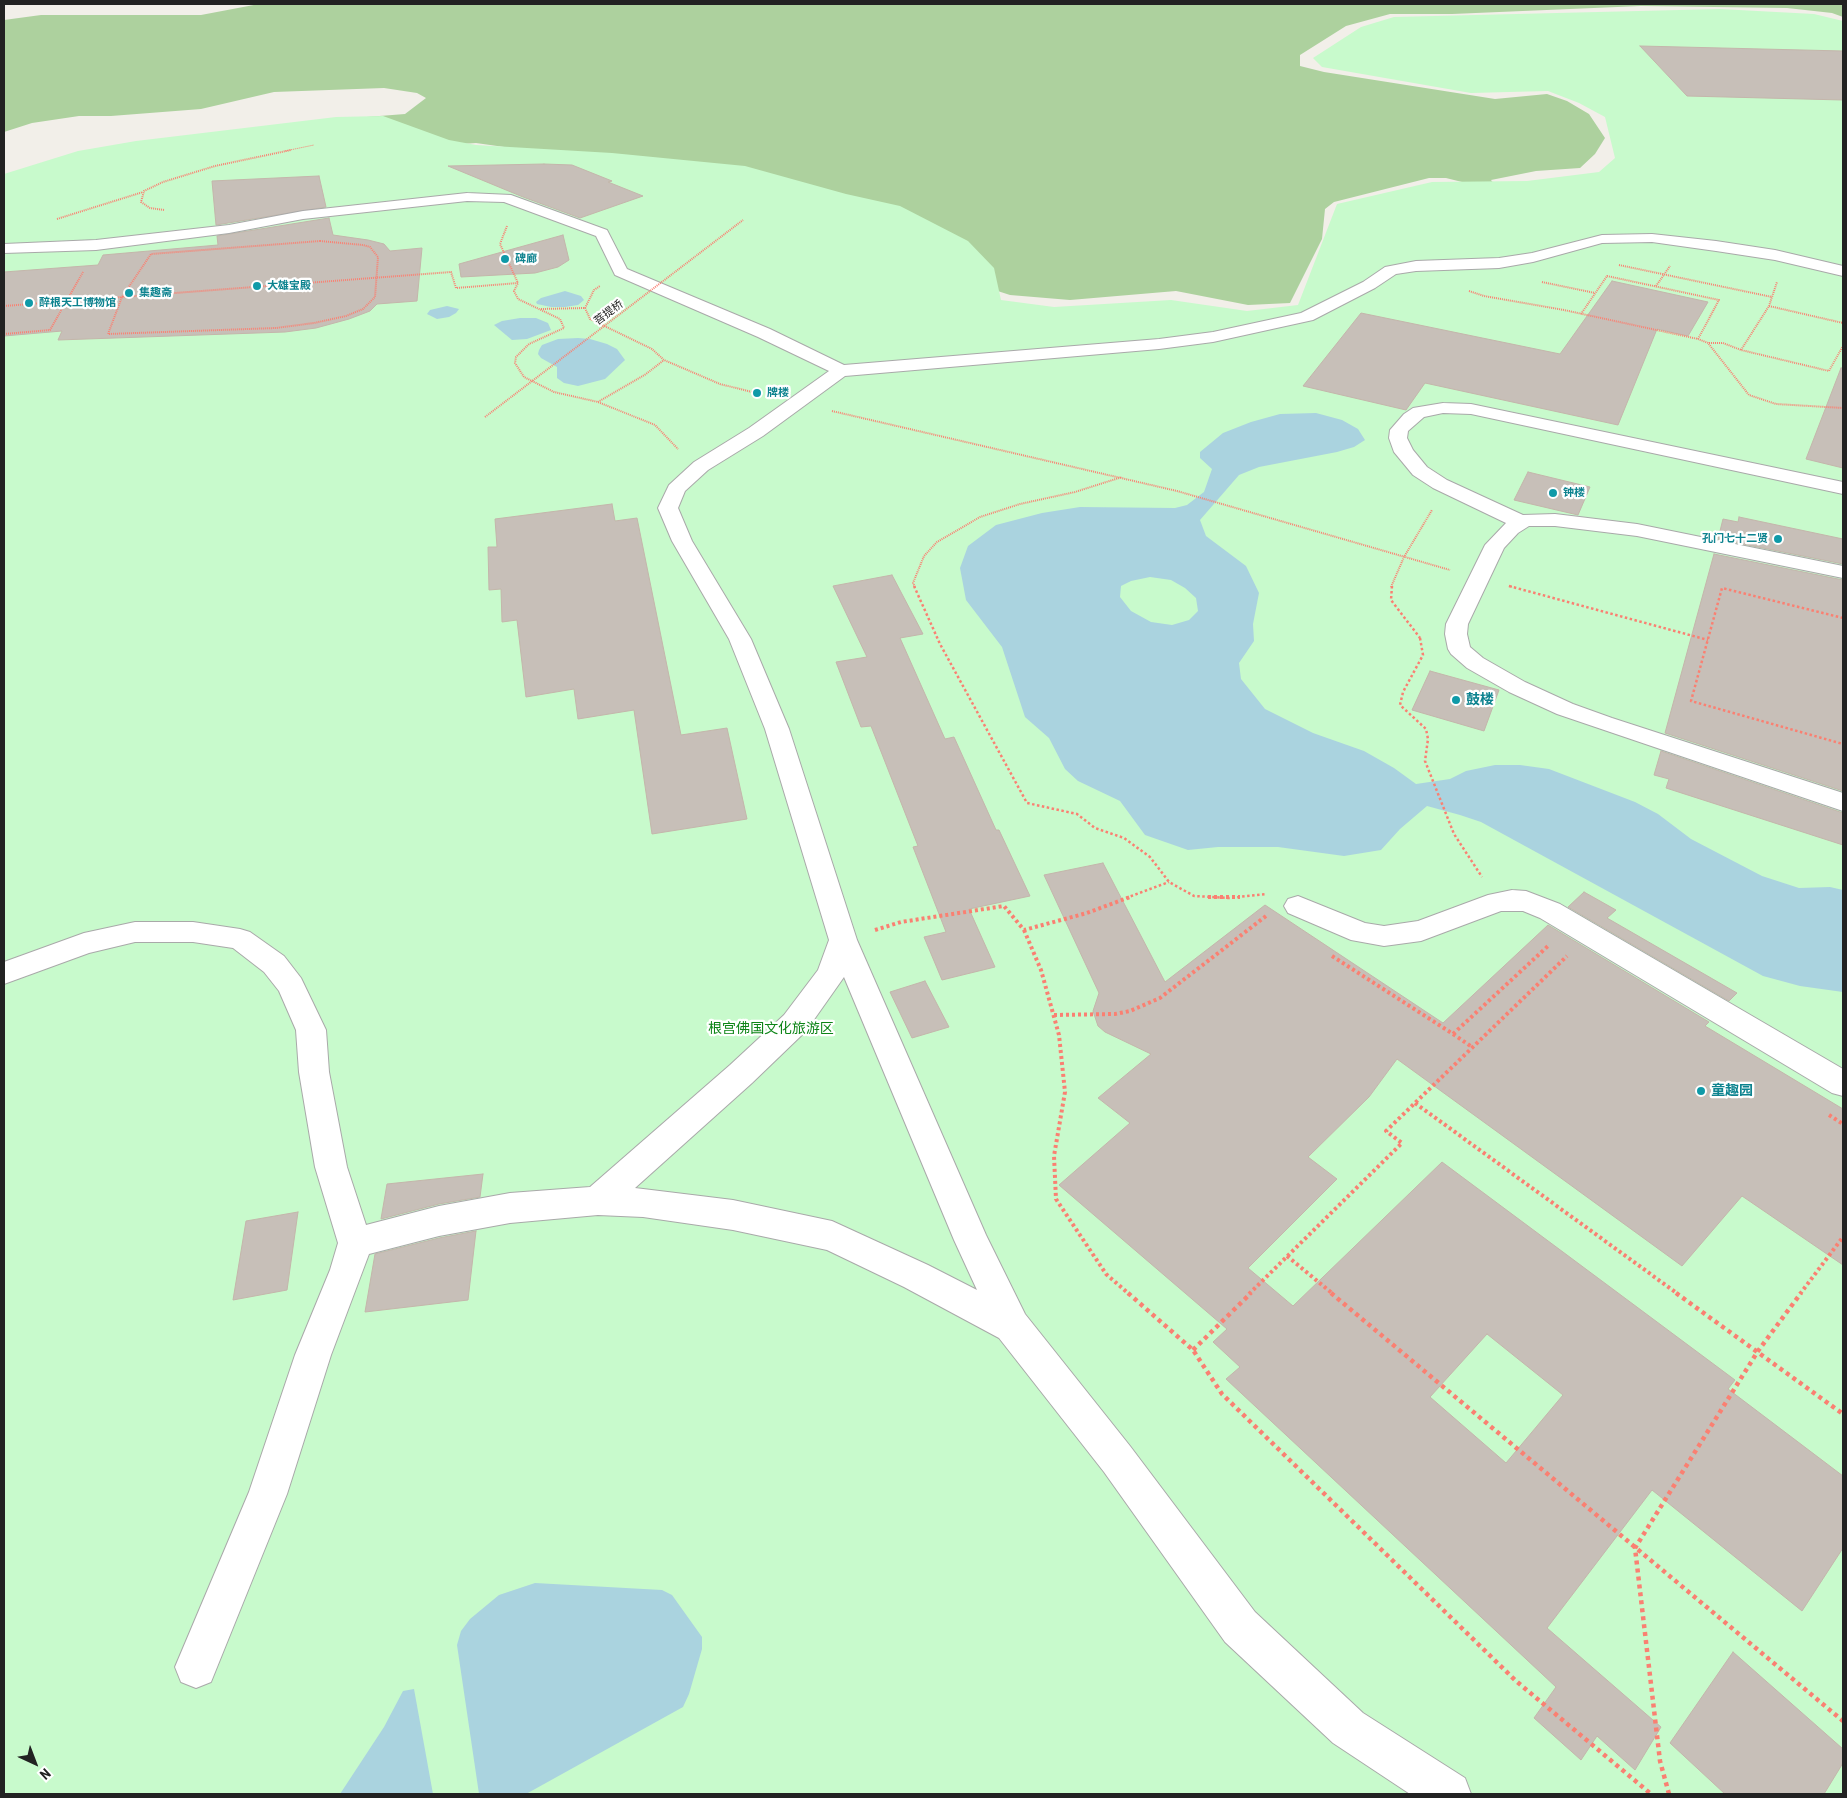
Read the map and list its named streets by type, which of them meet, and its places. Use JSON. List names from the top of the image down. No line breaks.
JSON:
{"streets":{"path":["菩提桥"]},"parks":["根宫佛国文化旅游区"],"places":["碑廊","大雄宝殿","集趣斋","醉根天工博物馆","牌楼","钟楼","孔门七十二贤","鼓楼","童趣园"],"north":"bottom right"}
